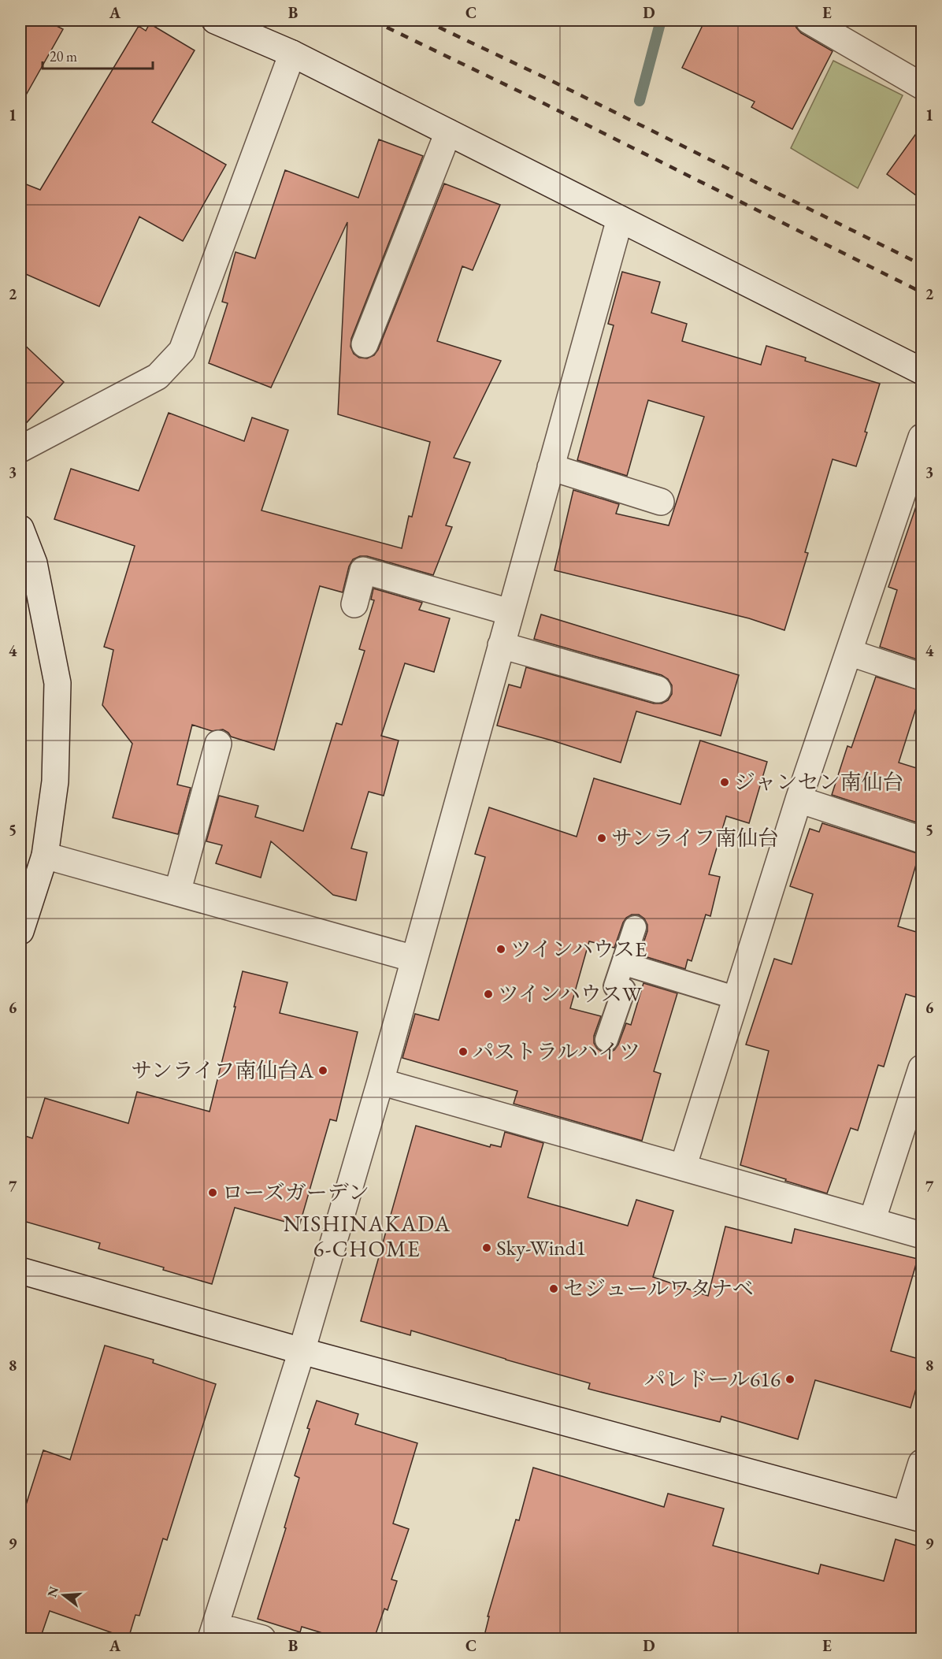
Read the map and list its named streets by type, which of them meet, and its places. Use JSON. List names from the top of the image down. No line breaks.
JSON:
{"districts":["NISHINAKADA 6-CHOME"],"places":["ジャンセン南仙台","サンライフ南仙台","ツインハウスE","ツインハウスW","パストラルハイツ","サンライフ南仙台A","ローズガーデン","Sky-Wind1","セジュールワタナベ","パレドール616"],"scale_bar":"20 m","north":"left","grid":{"columns":["A","B","C","D","E"],"rows":["1","2","3","4","5","6","7","8","9"]}}
